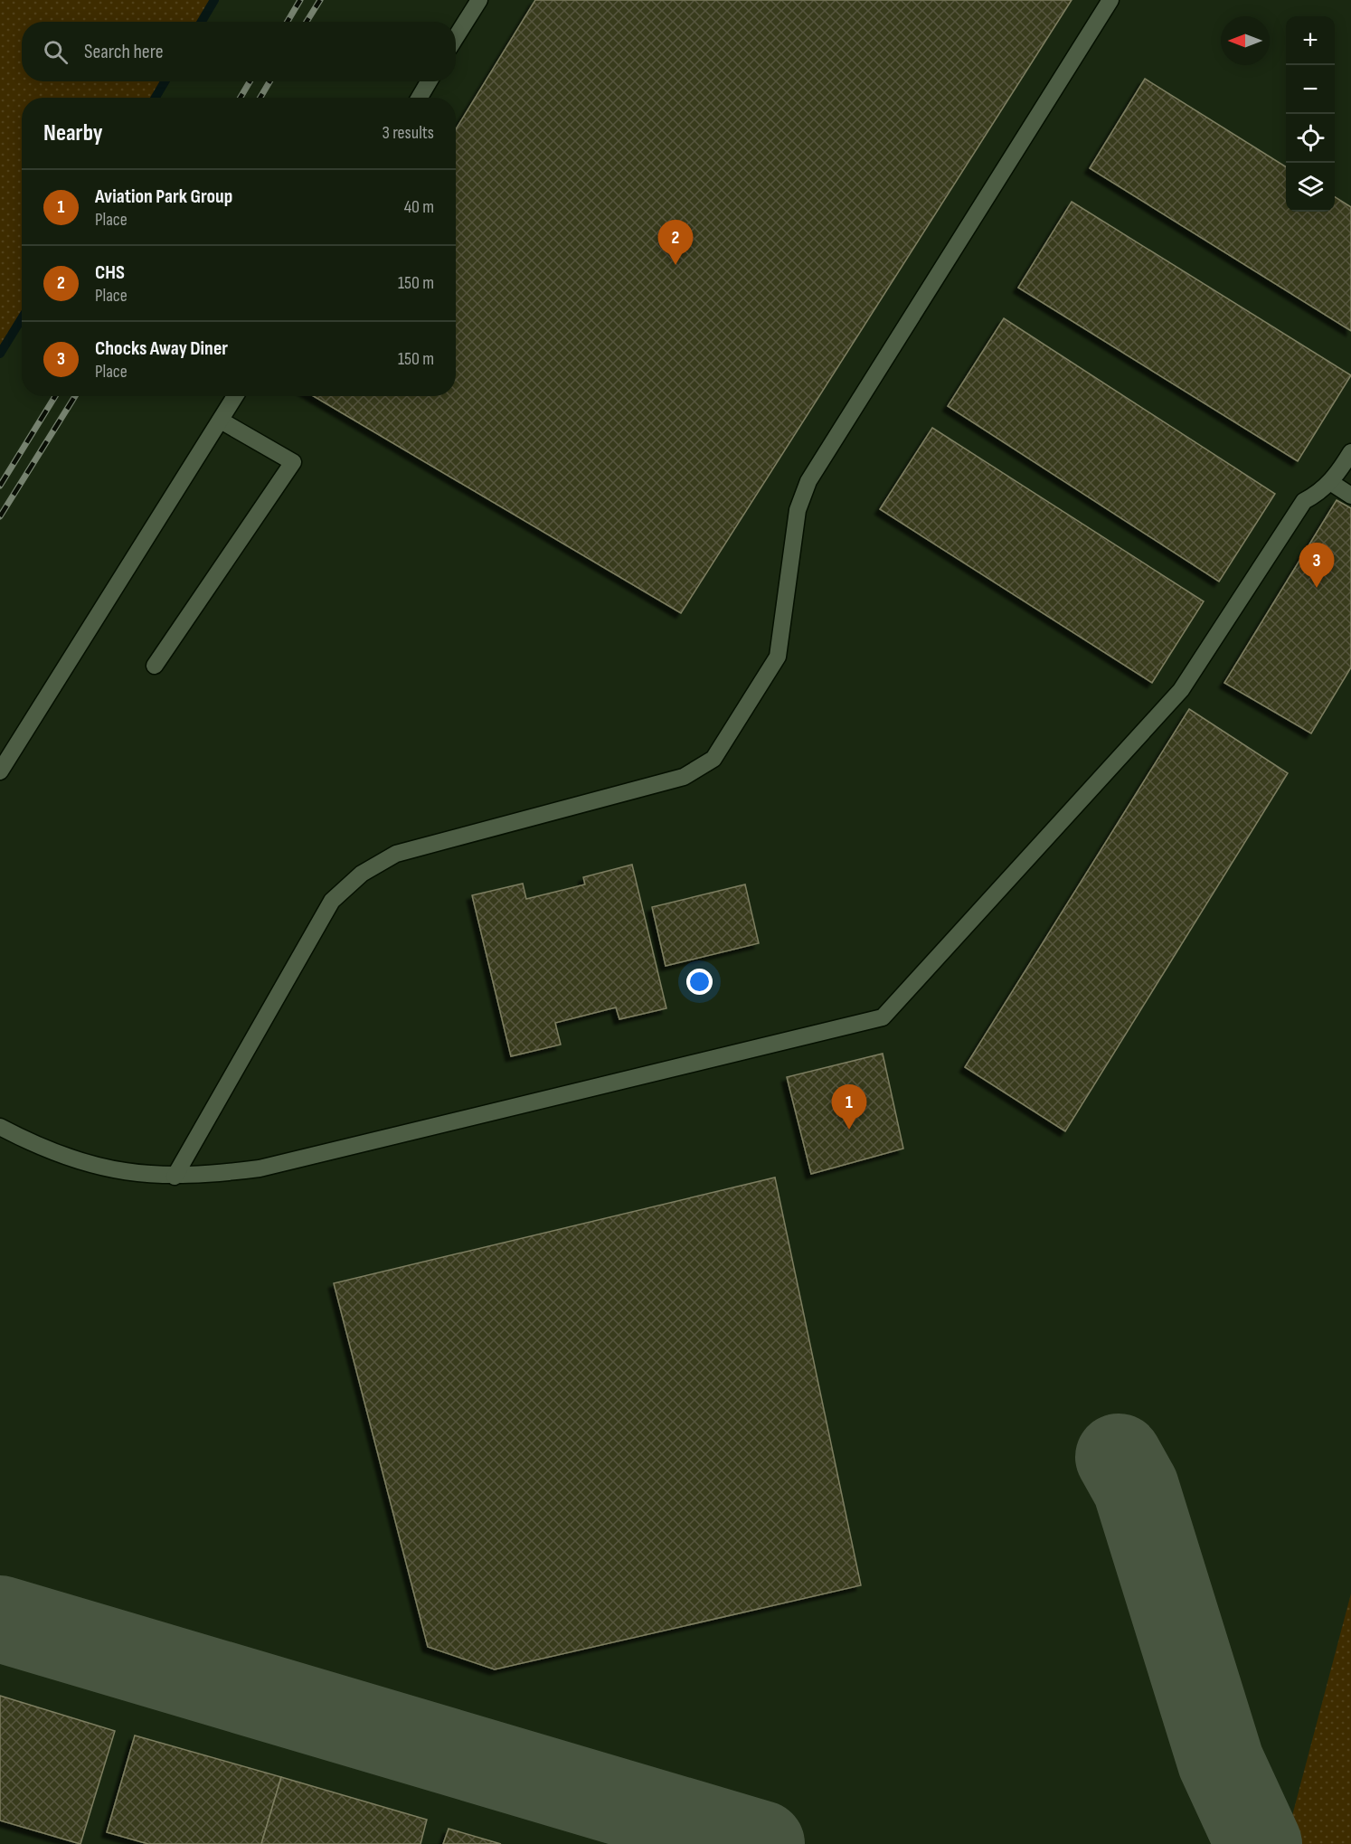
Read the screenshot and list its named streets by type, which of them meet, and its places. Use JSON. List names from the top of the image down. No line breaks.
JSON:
{"north":"left","page":{"map_buttons":["+","−"],"search":"Search here","heading":["Nearby","3 results"],"list":[{"mark":"1","name":"Aviation Park Group","note":"Place","value":"40 m"},{"mark":"2","name":"CHS","note":"Place","value":"150 m"},{"mark":"3","name":"Chocks Away Diner","note":"Place","value":"150 m"}],"pins":["2","3","1"]}}
